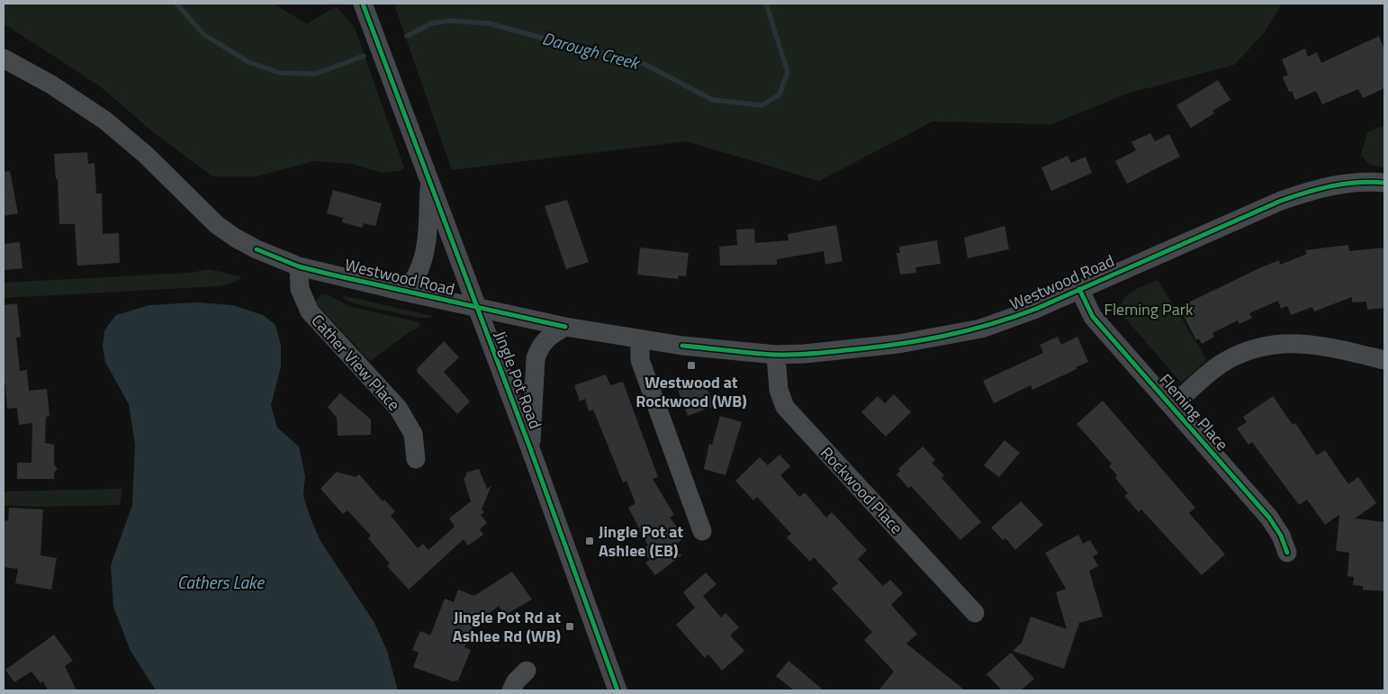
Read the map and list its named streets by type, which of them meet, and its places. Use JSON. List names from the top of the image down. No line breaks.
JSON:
{"streets":{"street":["Westwood Road","Cather View Place","Jingle Pot Road","Fleming Place","Rockwood Place"]},"crossings":[["Westwood Road","Cather View Place"],["Westwood Road","Jingle Pot Road"],["Westwood Road","Fleming Place"],["Westwood Road","Rockwood Place"]],"water":["Darough Creek","Cathers Lake"],"parks":["Fleming Park"],"places":{"transit":["Westwood at Rockwood (WB)","Jingle Pot at Ashlee (EB)","Jingle Pot Rd at Ashlee Rd (WB)"]}}
